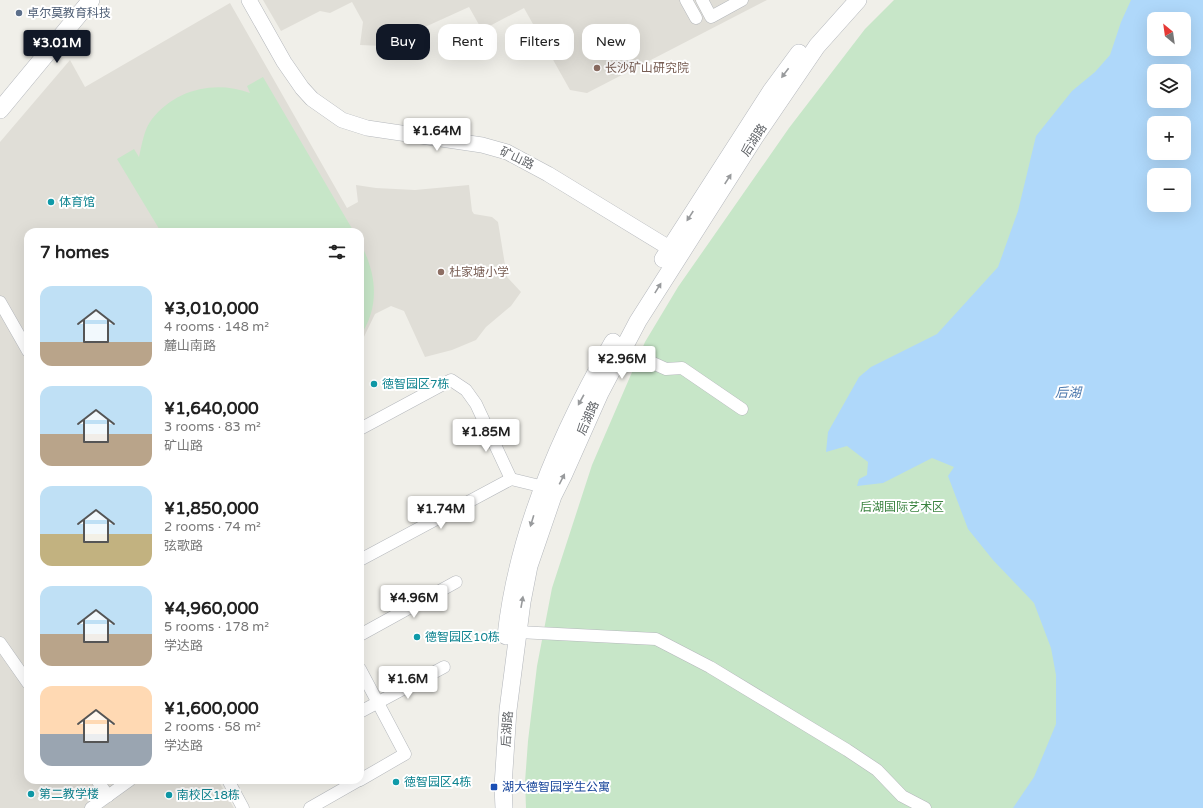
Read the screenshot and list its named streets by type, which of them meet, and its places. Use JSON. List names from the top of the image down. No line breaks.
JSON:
{"streets":{"main road":["后湖路"],"street":["矿山路"]},"crossings":[["后湖路","矿山路"]],"water":["后湖"],"parks":["后湖国际艺术区"],"places":{"other":["卓尔莫教育科技","长沙矿山研究院","体育馆","杜家塘小学","徳智园区7栋","德智园区10栋","徳智园区4栋","第二教学楼","南校区18栋"],"transit":["湖大德智园学生公寓"]},"north":"top left","page":{"map_buttons":["+","−"],"chip":["Buy","Rent","Filters","New"],"price":["¥3.01M","¥1.64M","¥2.96M","¥1.85M","¥1.74M","¥4.96M","¥1.6M"],"heading":"7 homes","list":[{"name":"¥3,010,000","note":"4 rooms · 148 m² · 麓山南路"},{"name":"¥1,640,000","note":"3 rooms · 83 m² · 矿山路"},{"name":"¥1,850,000","note":"2 rooms · 74 m² · 弦歌路"},{"name":"¥4,960,000","note":"5 rooms · 178 m² · 学达路"},{"name":"¥1,600,000","note":"2 rooms · 58 m² · 学达路"}]}}
